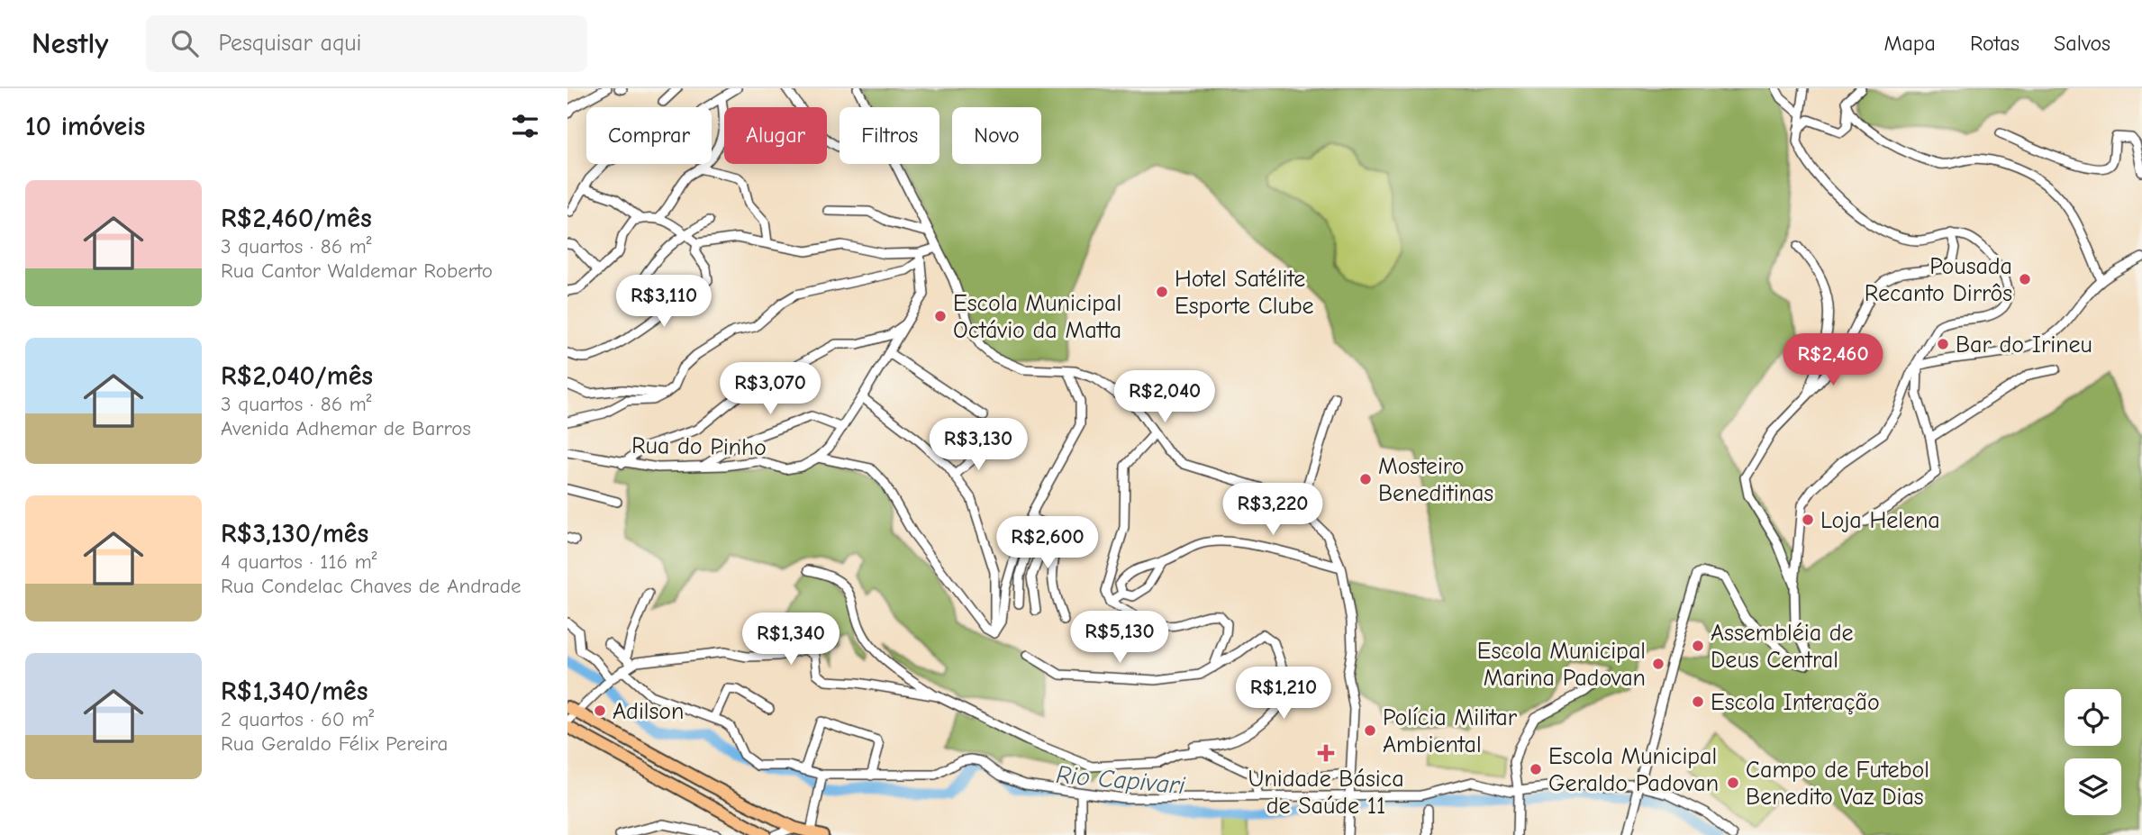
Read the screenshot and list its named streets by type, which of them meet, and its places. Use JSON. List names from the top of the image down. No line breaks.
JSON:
{"streets":{"street":["Rua do Pinho"]},"water":["Rio Capivari"],"places":{"other":["Pousada Recanto Dirrôs","Hotel Satélite Esporte Clube","Escola Municipal Octávio da Matta","Bar do Irineu","Mosteiro Beneditinas","Loja Helena","Assembléia de Deus Central","Escola Municipal Marina Padovan","Escola Interação","Adilson","Polícia Militar Ambiental","Escola Municipal Geraldo Padovan","Campo de Futebol Benedito Vaz Dias"],"health":["Unidade Básica de Saúde 11"]},"page":{"header":"Nestly","search":"Pesquisar aqui","nav":["Mapa","Rotas","Salvos"],"heading":"10 imóveis","chip":["Comprar","Alugar","Filtros","Novo"],"list":[{"name":"R$2,460/mês","note":"3 quartos · 86 m² · Rua Cantor Waldemar Roberto"},{"name":"R$2,040/mês","note":"3 quartos · 86 m² · Avenida Adhemar de Barros"},{"name":"R$3,130/mês","note":"4 quartos · 116 m² · Rua Condelac Chaves de Andrade"},{"name":"R$1,340/mês","note":"2 quartos · 60 m² · Rua Geraldo Félix Pereira"}],"price":["R$3,110","R$2,460","R$3,070","R$2,040","R$3,130","R$3,220","R$2,600","R$5,130","R$1,340","R$1,210"]}}
